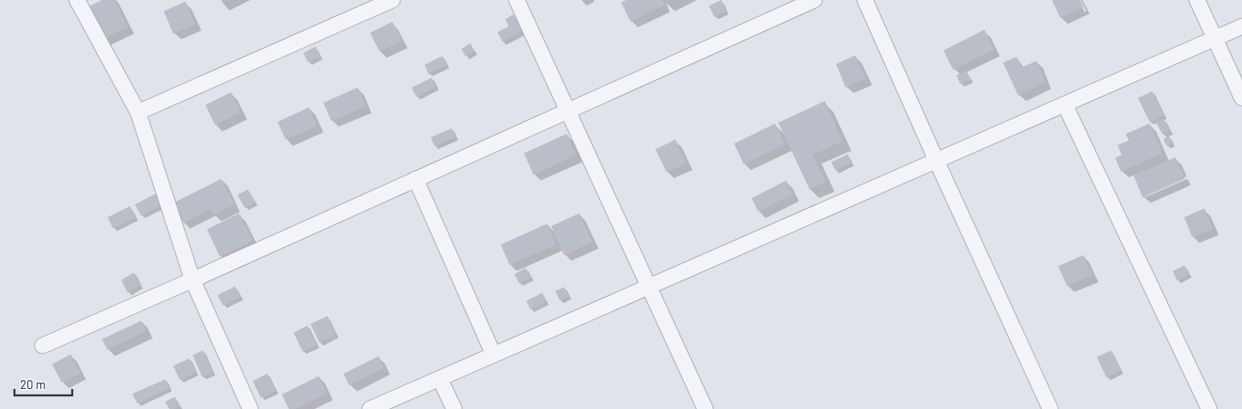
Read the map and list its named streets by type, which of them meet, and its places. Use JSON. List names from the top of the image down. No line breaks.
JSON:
{"scale_bar":"20 m"}
